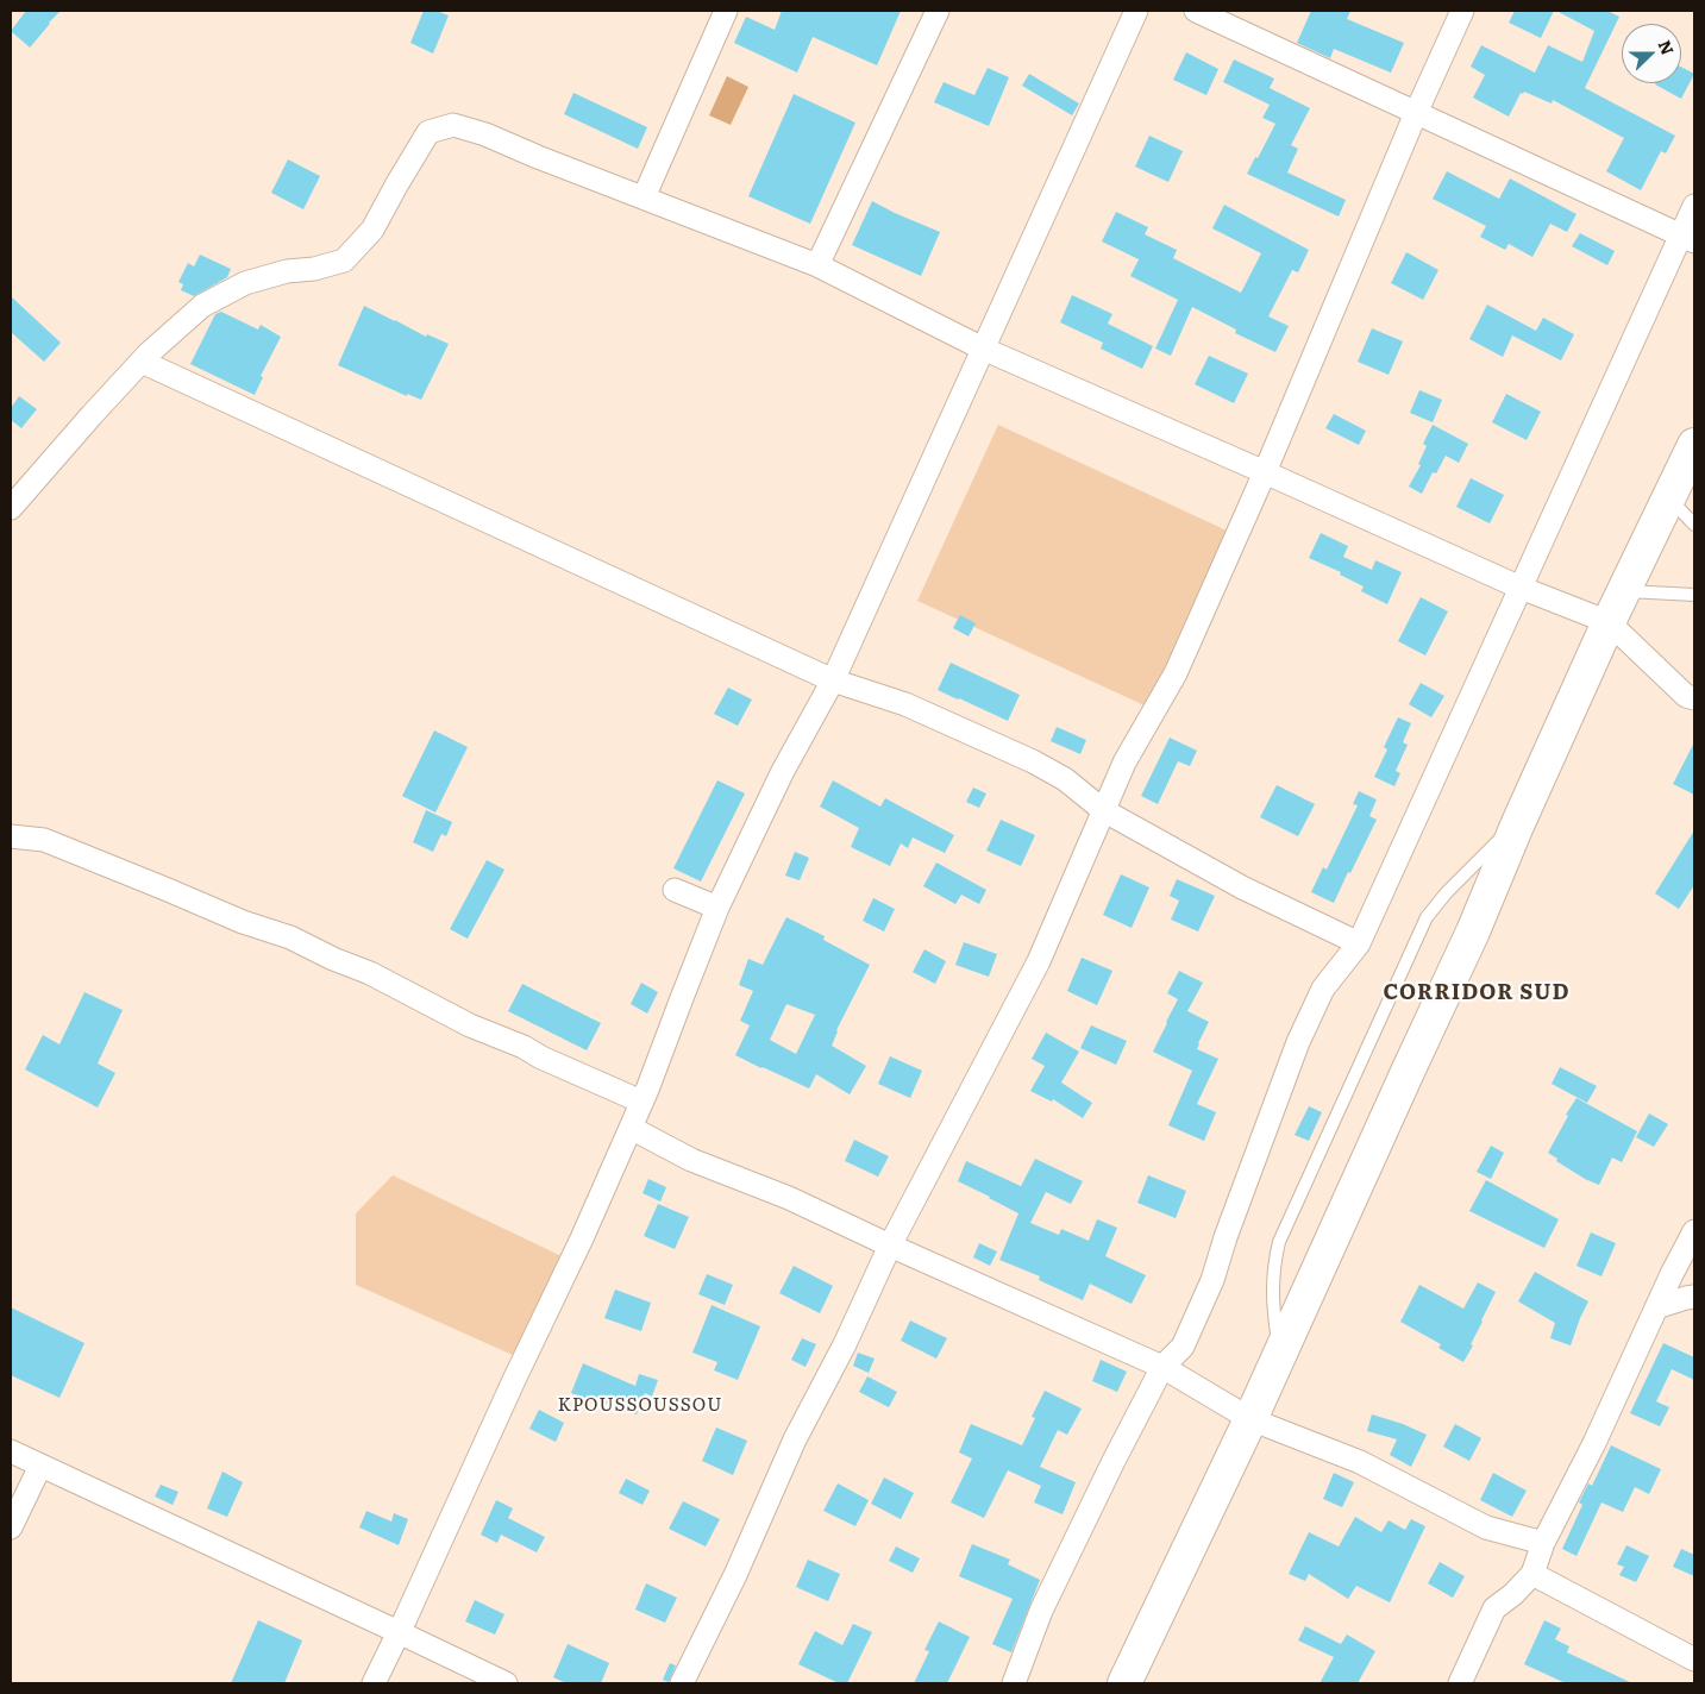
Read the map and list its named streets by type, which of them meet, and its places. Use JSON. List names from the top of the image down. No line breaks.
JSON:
{"districts":["CORRIDOR SUD","KPOUSSOUSSOU"],"north":"right"}
